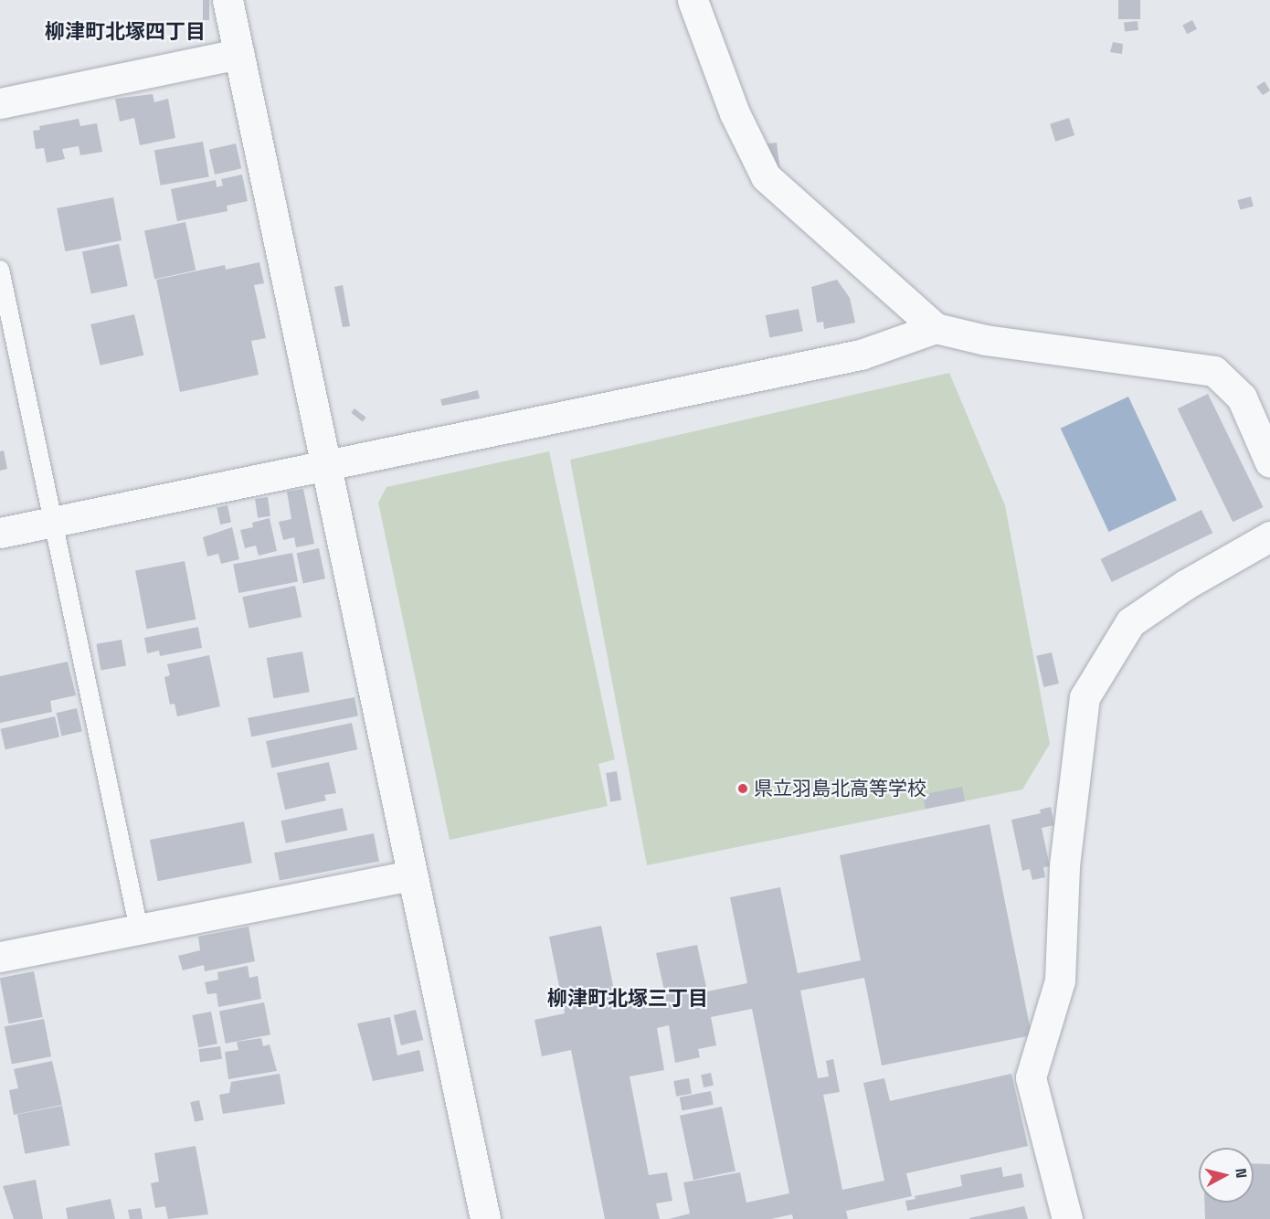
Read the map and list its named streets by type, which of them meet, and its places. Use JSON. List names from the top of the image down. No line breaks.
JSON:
{"districts":["柳津町北塚四丁目","柳津町北塚三丁目"],"places":["県立羽島北高等学校"],"north":"right"}
